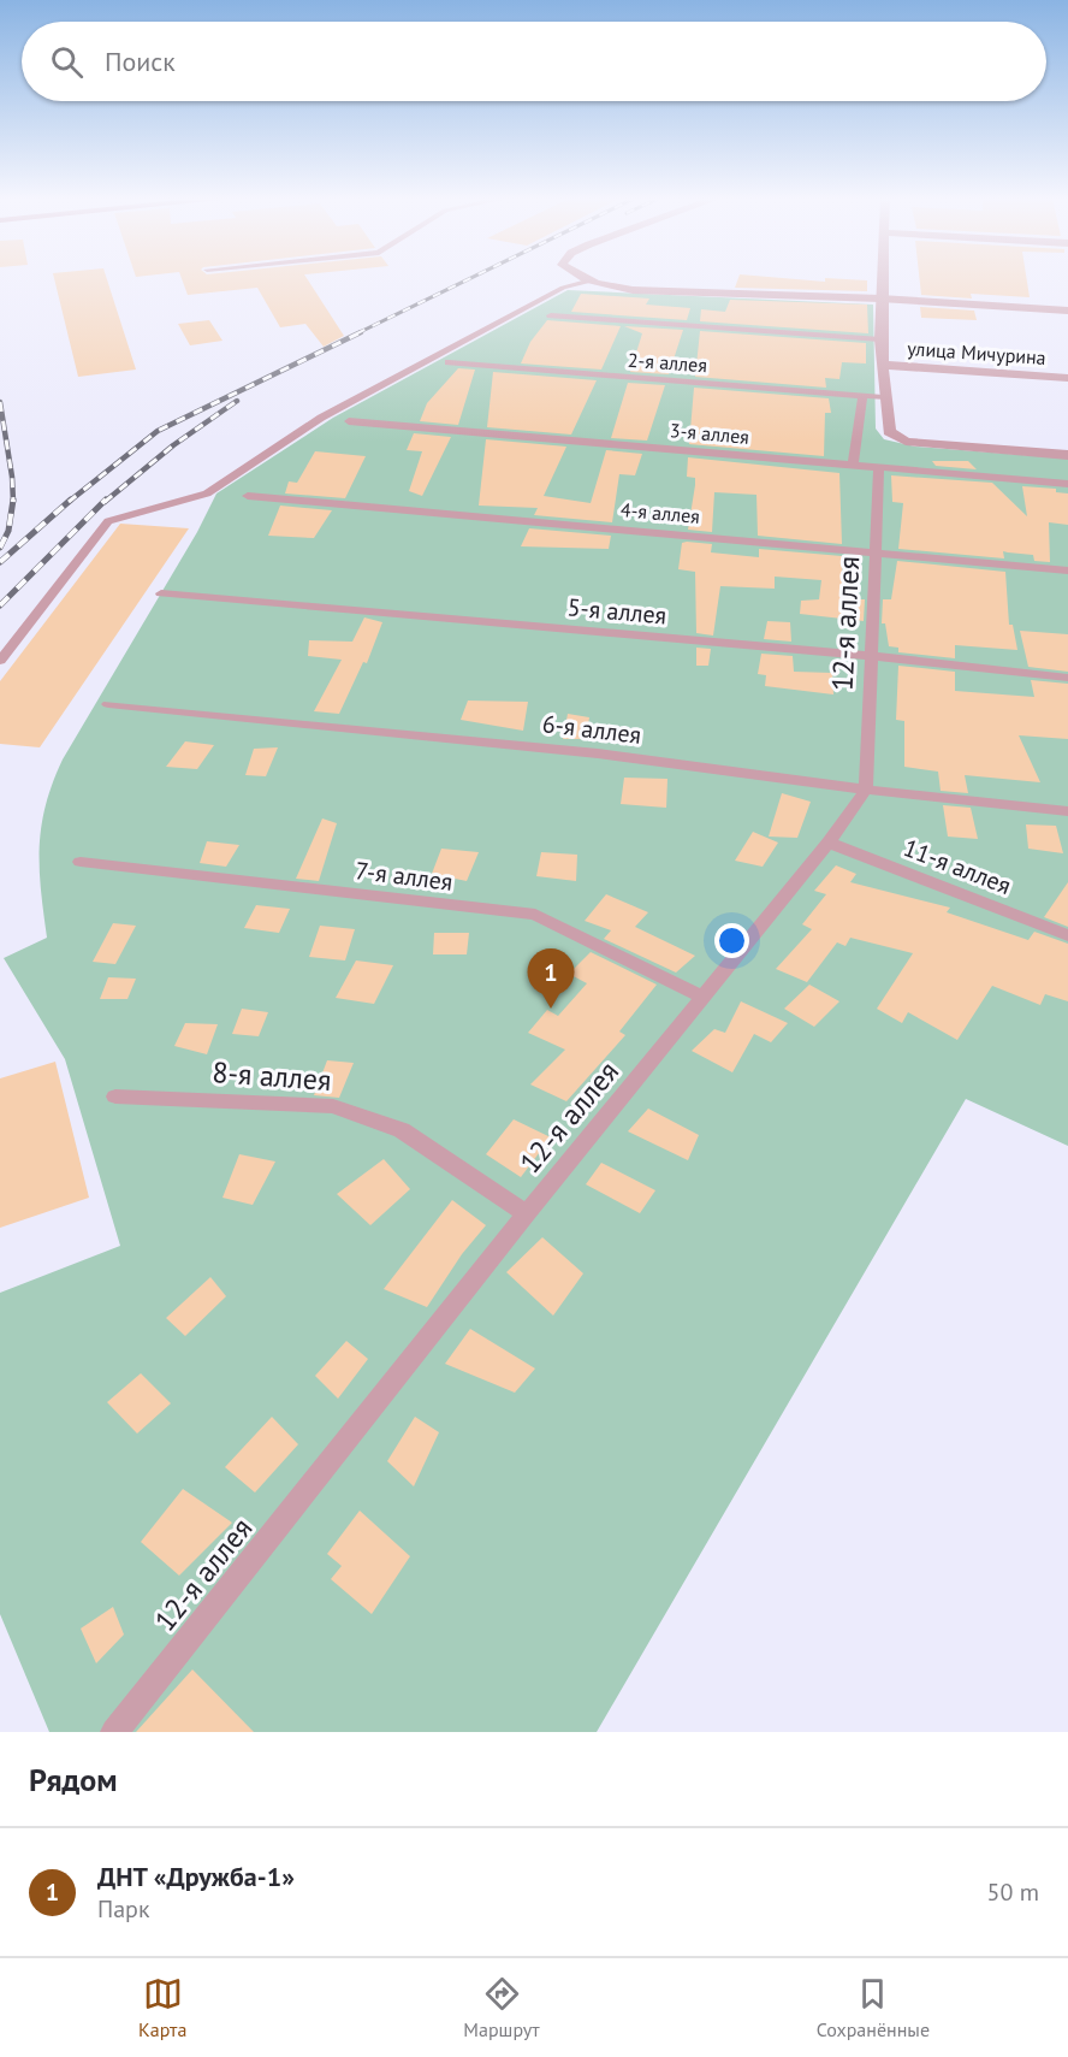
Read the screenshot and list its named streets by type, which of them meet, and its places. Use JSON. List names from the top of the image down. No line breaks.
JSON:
{"streets":{"street":["улица Мичурина"],"lane":["2-я аллея","3-я аллея","4-я аллея","5-я аллея","12-я аллея","6-я аллея","11-я аллея","7-я аллея","8-я аллея"]},"crossings":[["3-я аллея","12-я аллея"],["4-я аллея","12-я аллея"],["5-я аллея","12-я аллея"],["12-я аллея","6-я аллея"],["12-я аллея","11-я аллея"],["12-я аллея","7-я аллея"],["12-я аллея","8-я аллея"]],"page":{"search":"Поиск","pins":"1","heading":"Рядом","list":[{"mark":"1","name":"ДНТ «Дружба-1»","note":"Парк","value":"50 m"}],"nav":["Карта","Маршрут","Сохранённые"]}}
